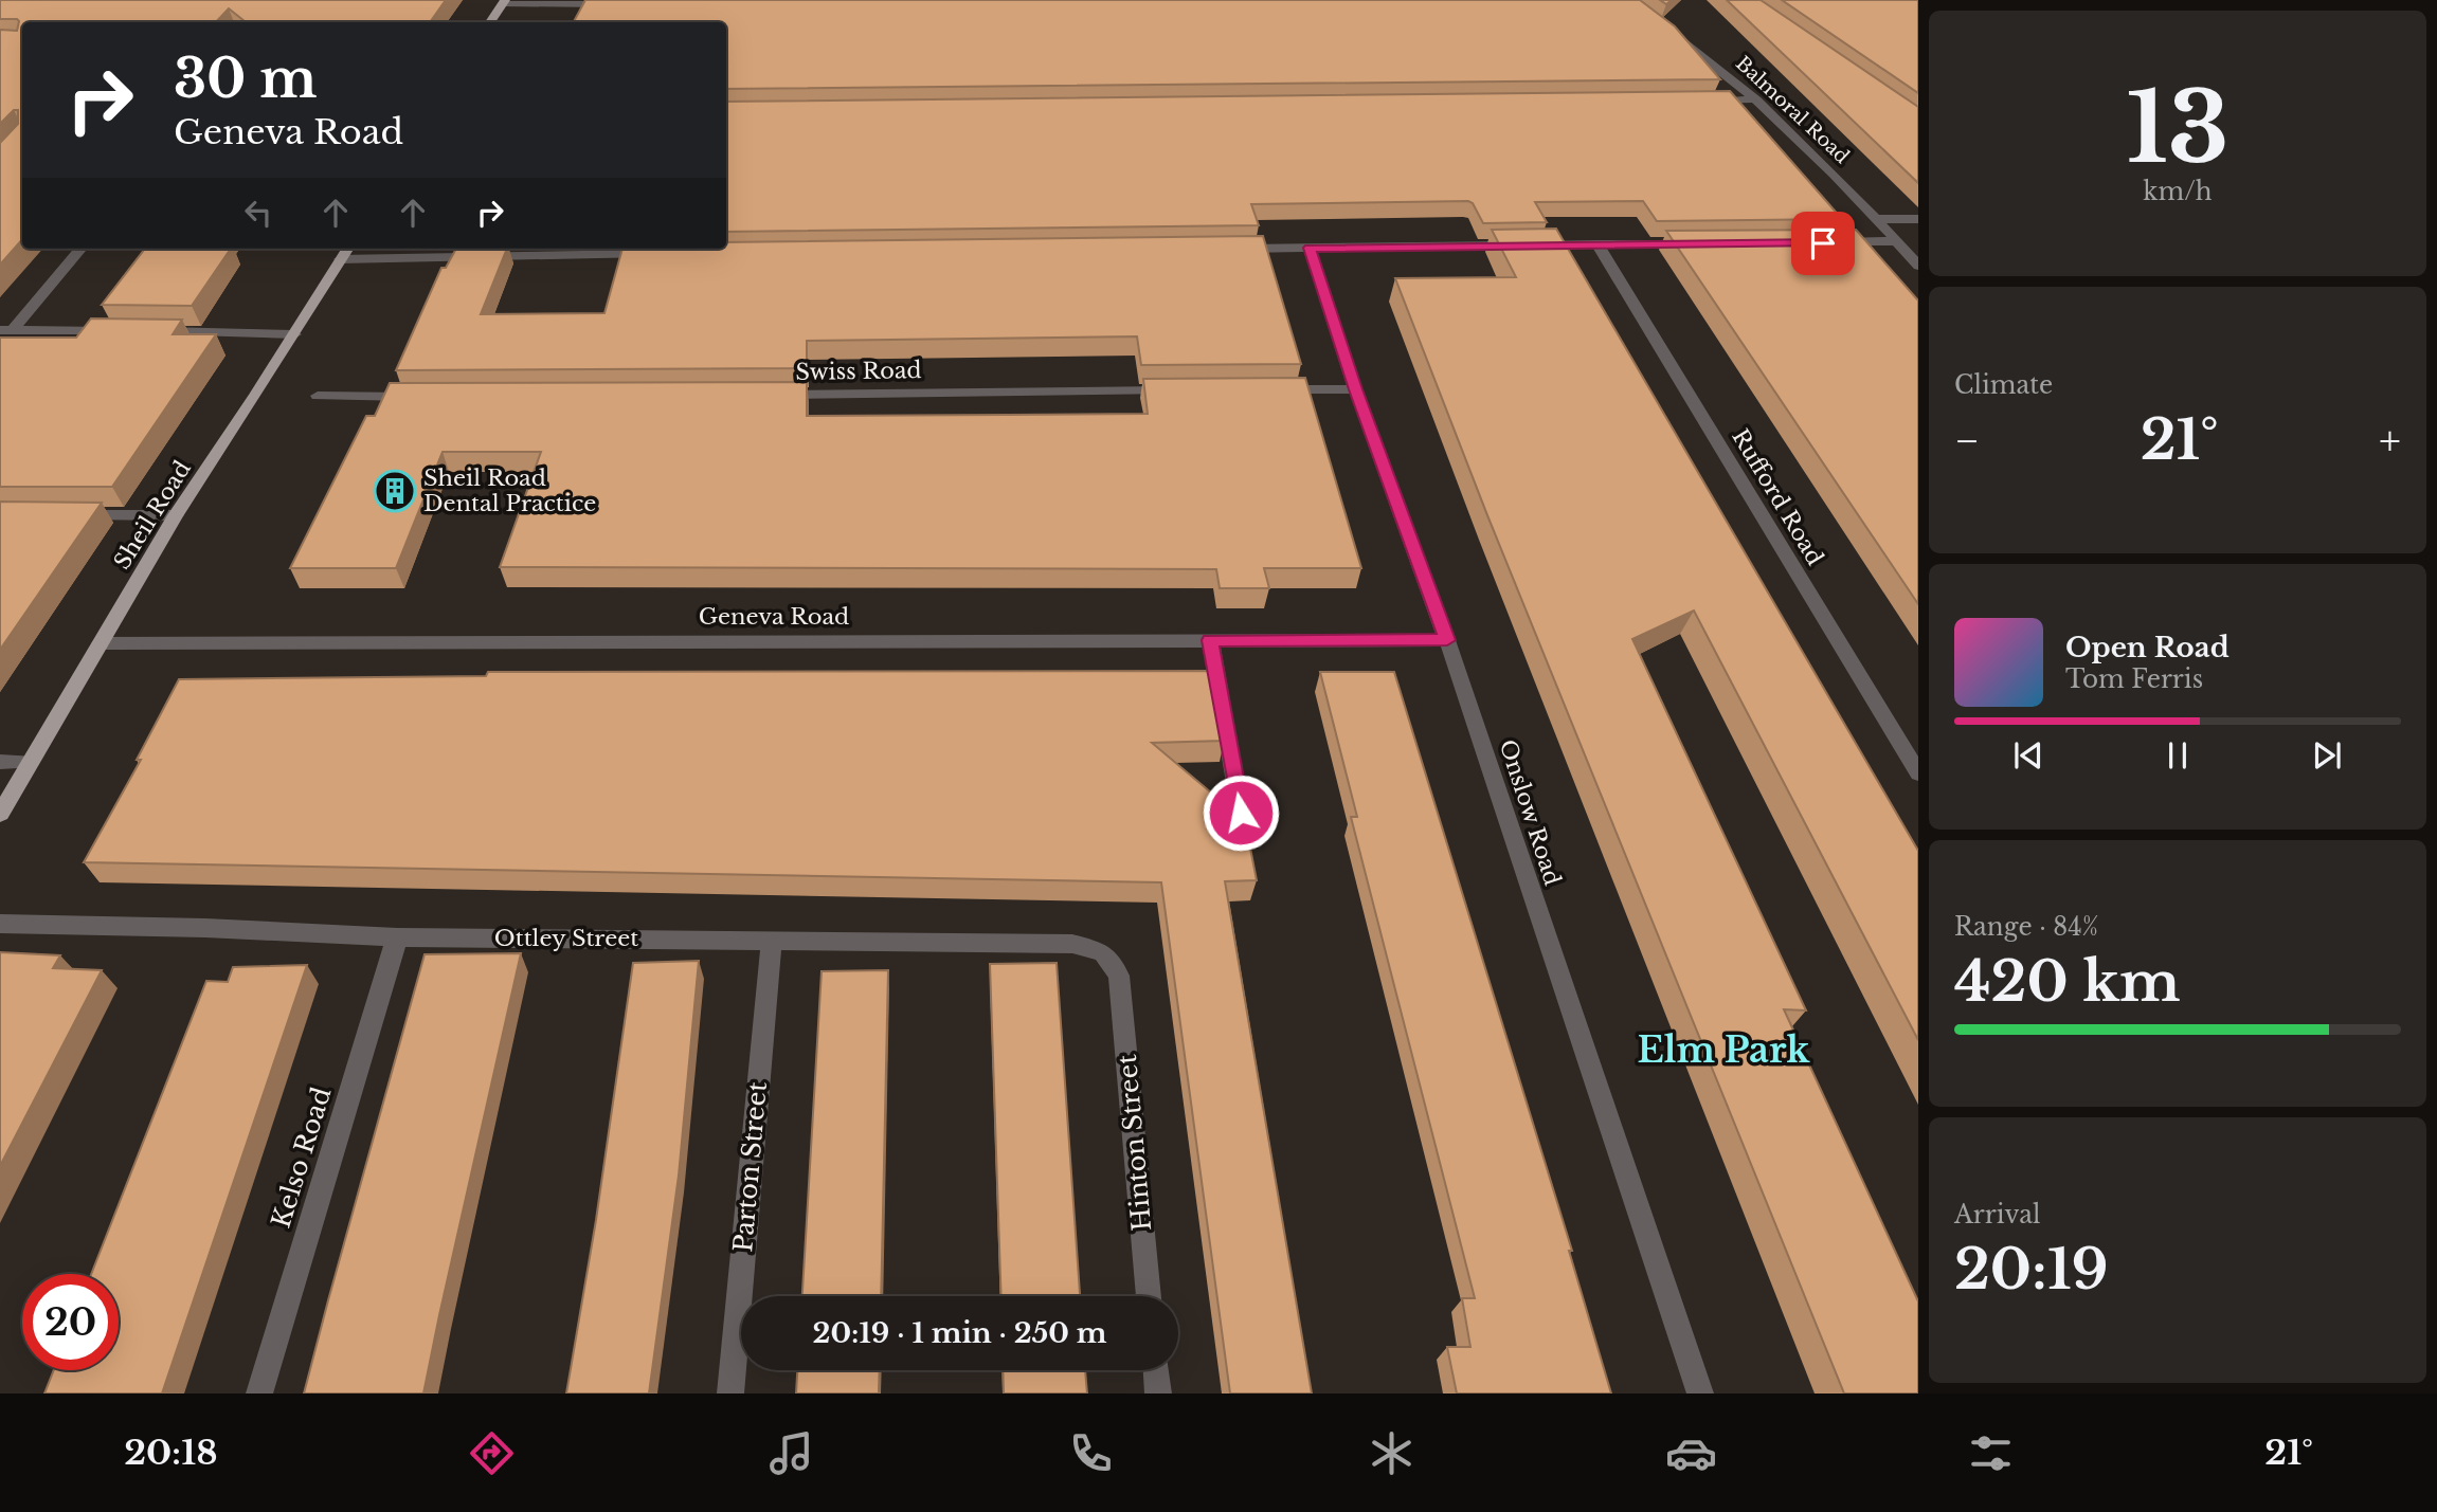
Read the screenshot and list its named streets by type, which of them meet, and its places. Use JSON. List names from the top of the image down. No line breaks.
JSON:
{"streets":{"main road":["Sheil Road"],"street":["Balmoral Road","Swiss Road","Rufford Road","Geneva Road","Onslow Road","Ottley Street","Hinton Street","Kelso Road","Parton Street"]},"crossings":[["Sheil Road","Geneva Road"],["Geneva Road","Onslow Road"],["Ottley Street","Hinton Street"],["Ottley Street","Kelso Road"],["Ottley Street","Parton Street"]],"districts":["Elm Park"],"places":{"building":["Sheil Road Dental Practice"]},"page":{"tile":[["13","km/h"],"Climate",["Range · 84%","420 km"],["Arrival","20:19"]],"turn":["30 m","Geneva Road"],"heat":["−","21°","+"],"song":["Open Road","Tom Ferris"],"limit":"20","trip":"20:19 · 1 min · 250 m","tabs":["20:18","21°"]}}
